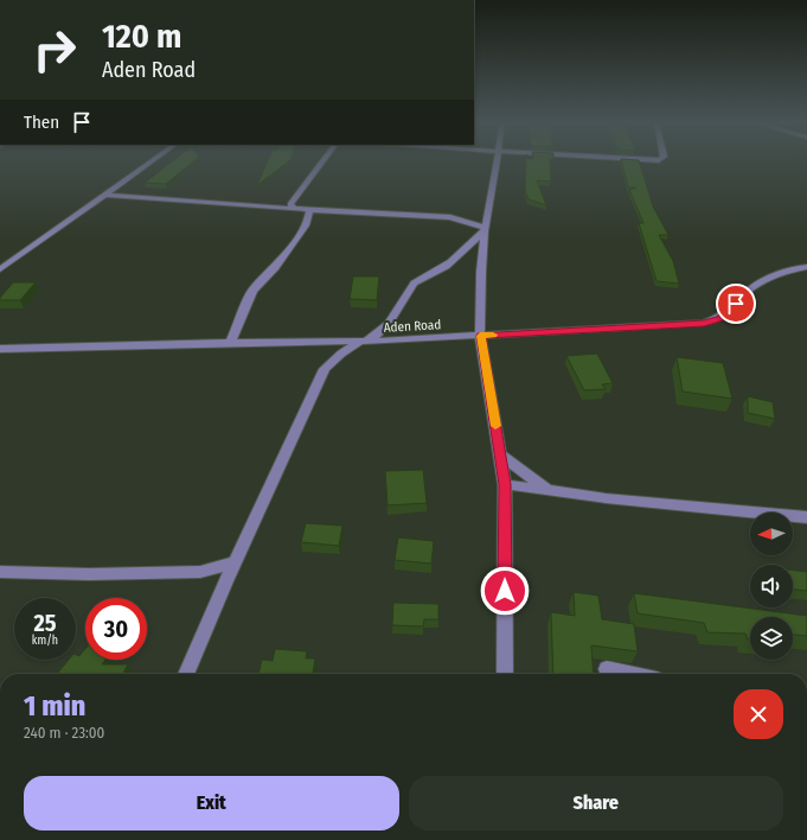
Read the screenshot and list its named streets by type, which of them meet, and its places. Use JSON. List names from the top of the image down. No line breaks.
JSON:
{"streets":{"street":["Aden Road"]},"north":"left","page":{"turn":["120 m","Aden Road"],"then":"Then","speed":"25 km/h","limit":"30","heading":["1 min","240 m · 23:00"],"buttons":["Exit","Share"]}}
